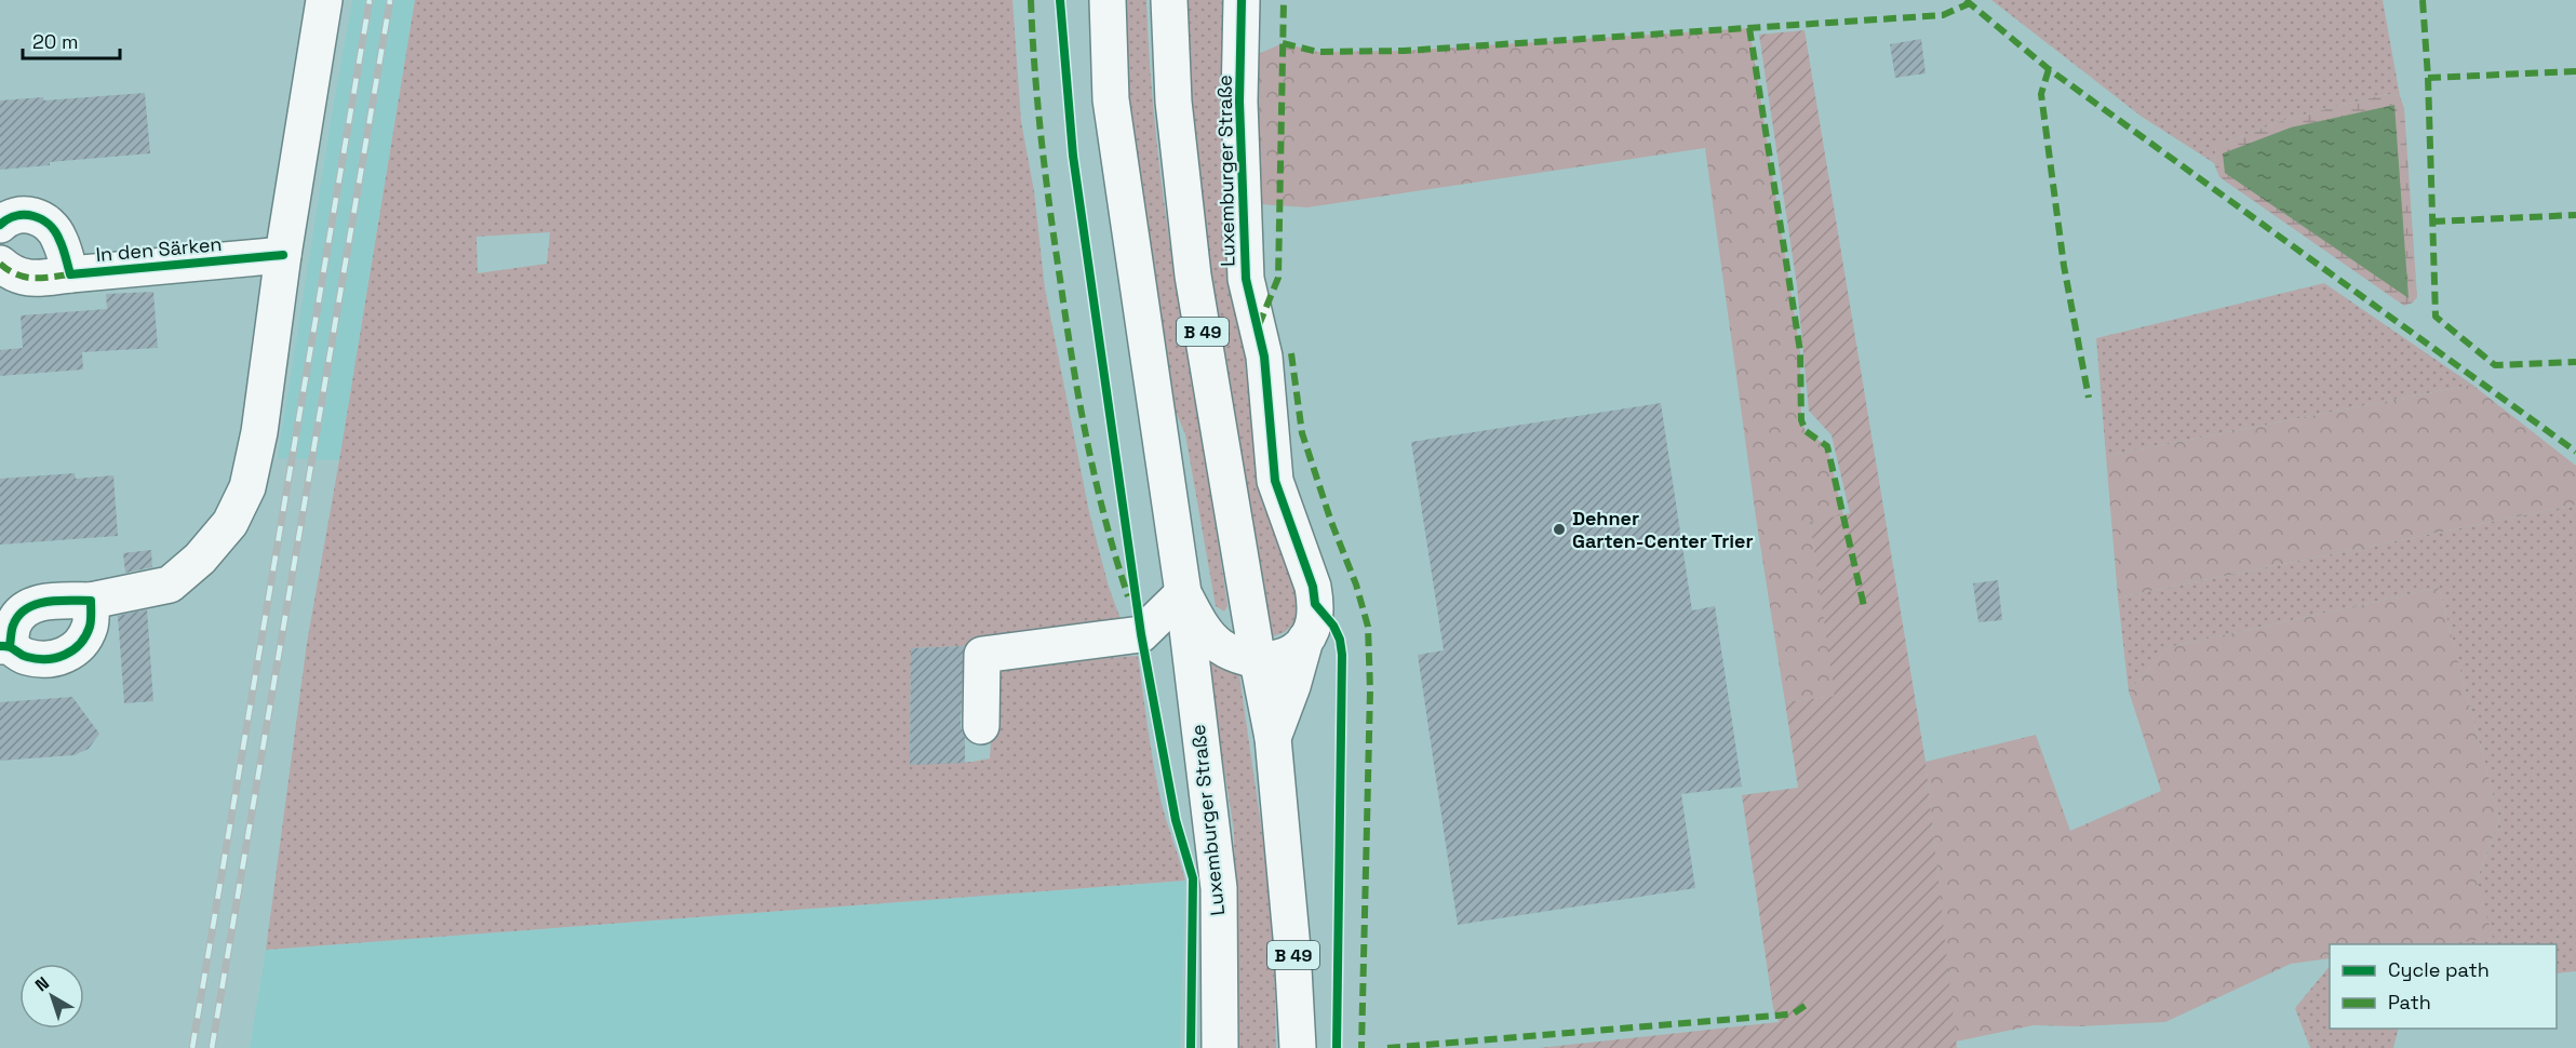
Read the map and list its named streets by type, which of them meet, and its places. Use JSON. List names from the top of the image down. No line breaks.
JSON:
{"streets":{"main road":["Luxemburger Straße","In den Särken","B 49"]},"places":["Dehner Garten-Center Trier"],"legend":["Cycle path","Path"],"scale_bar":"20 m","north":"top left"}
